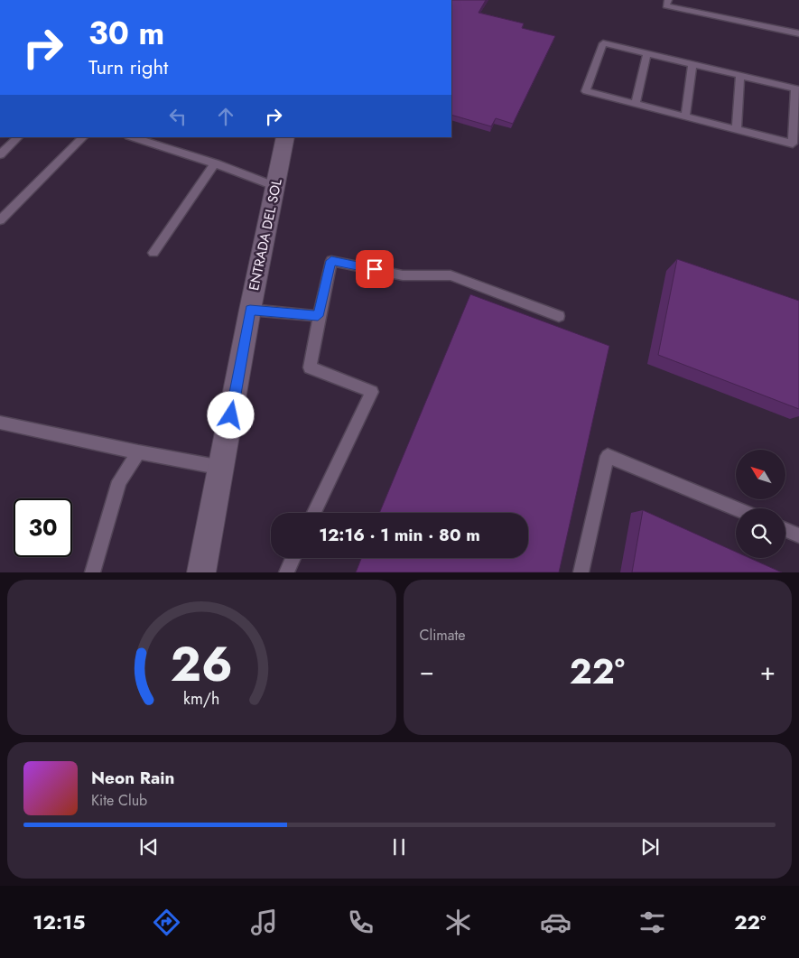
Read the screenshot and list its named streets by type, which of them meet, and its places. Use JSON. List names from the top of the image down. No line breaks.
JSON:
{"streets":{"street":["ENTRADA DEL SOL"]},"north":"top left","page":{"turn":["30 m","Turn right"],"limit":"30","trip":"12:16 · 1 min · 80 m","tile":"Climate","heat":["−","22°","+"],"song":["Neon Rain","Kite Club"],"tabs":["12:15","22°"],"gauge":["26","km/h"]}}
